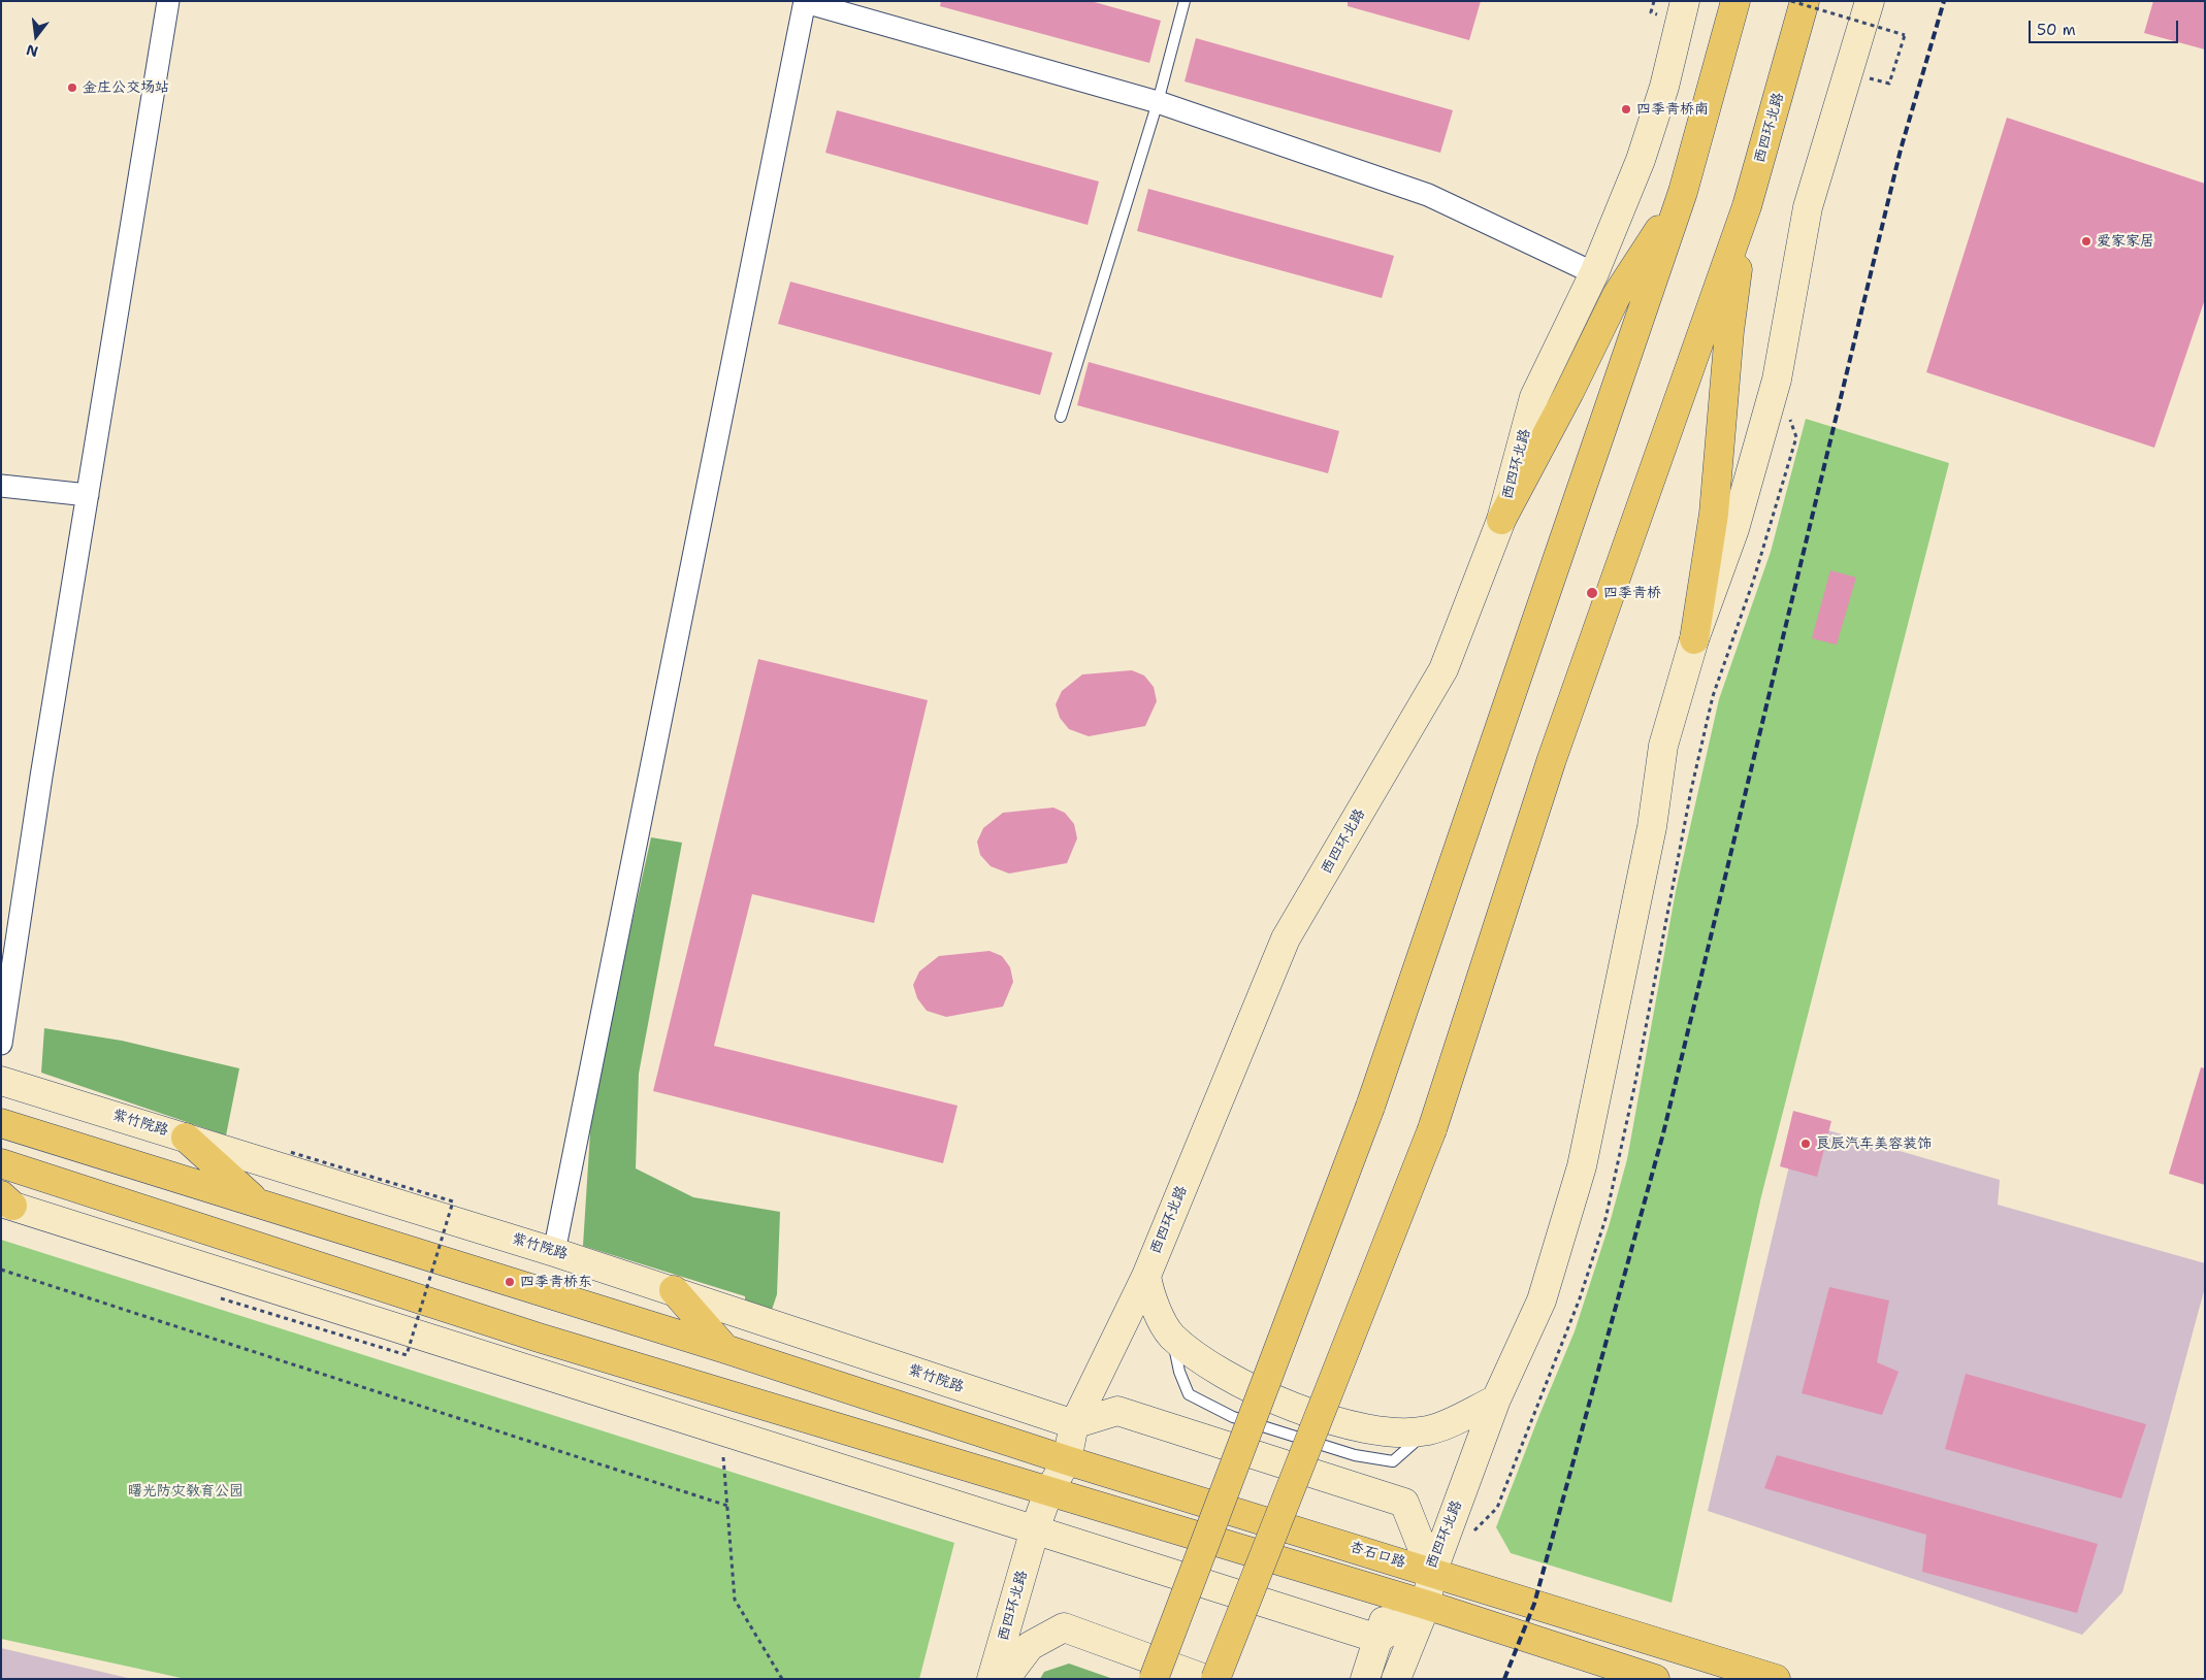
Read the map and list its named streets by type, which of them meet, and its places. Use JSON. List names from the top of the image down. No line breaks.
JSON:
{"streets":{"main road":["西四环北路","杏石口路"],"street":["紫竹院路"]},"crossings":[["西四环北路","紫竹院路"],["西四环北路","杏石口路"]],"parks":["曙光防灾教育公园"],"places":["金庄公交场站","四季青桥南","爱家家居","四季青桥","良辰汽车美容装饰","四季青桥东"],"scale_bar":"50 m","north":"bottom"}
